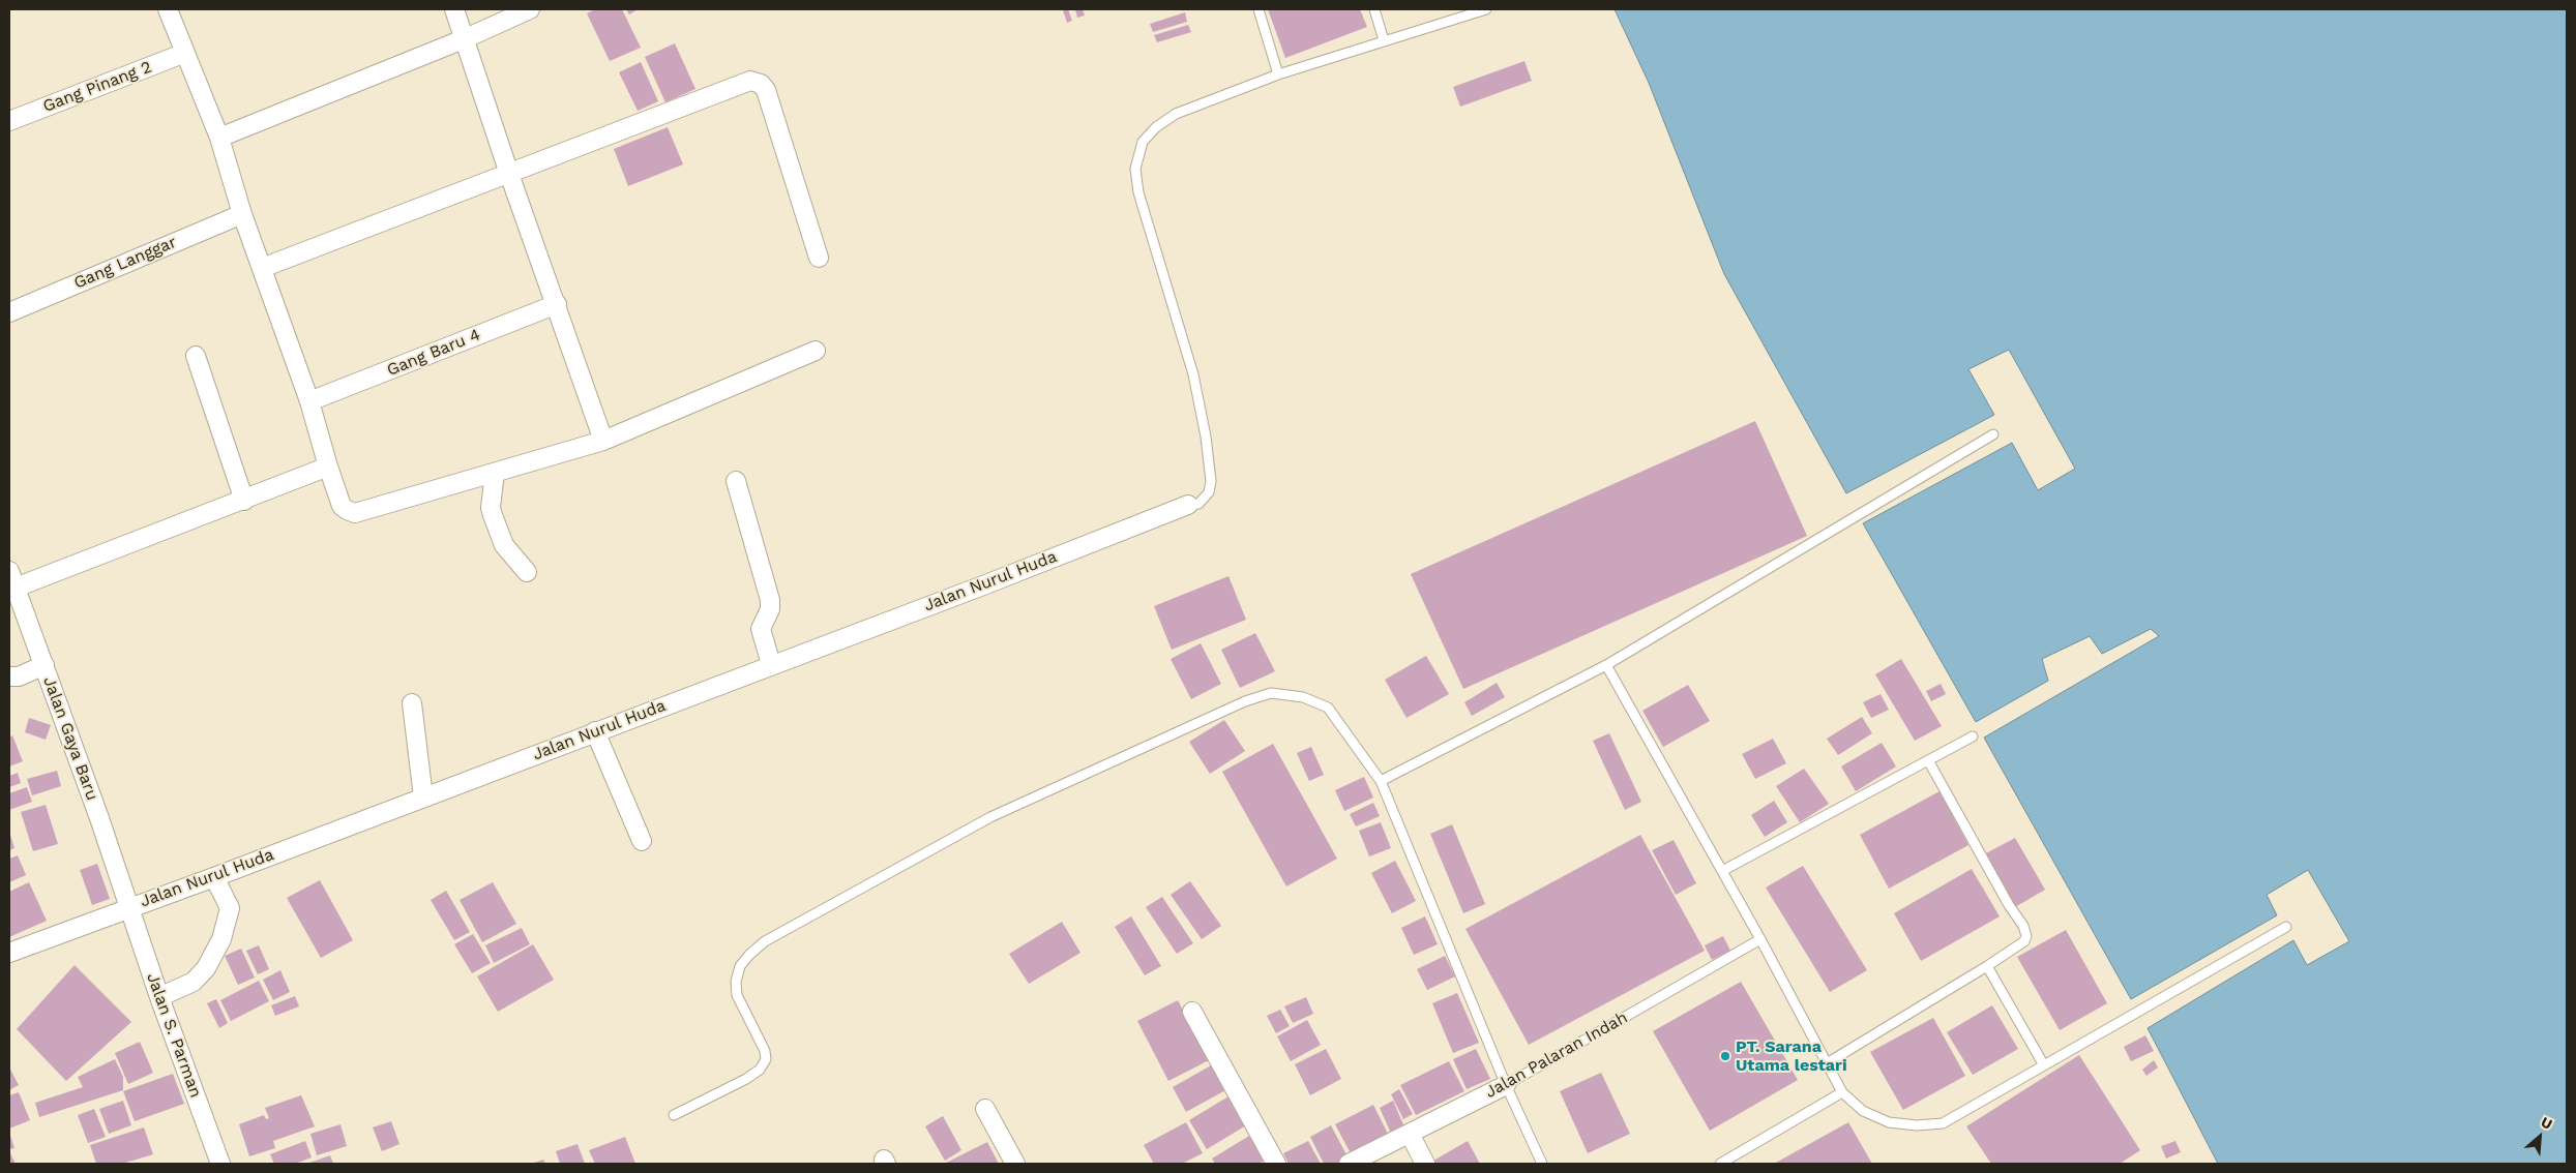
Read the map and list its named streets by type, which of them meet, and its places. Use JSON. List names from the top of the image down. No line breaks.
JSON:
{"streets":{"street":["Gang Pinang 2","Gang Langgar","Gang Baru 4","Jalan Nurul Huda","Jalan Gaya Baru","Jalan S. Parman","Jalan Palaran Indah"]},"crossings":[["Jalan Nurul Huda","Jalan Gaya Baru"],["Jalan Nurul Huda","Jalan S. Parman"],["Jalan Gaya Baru","Jalan S. Parman"]],"places":["PT. Sarana Utama lestari"],"north":"top right"}
